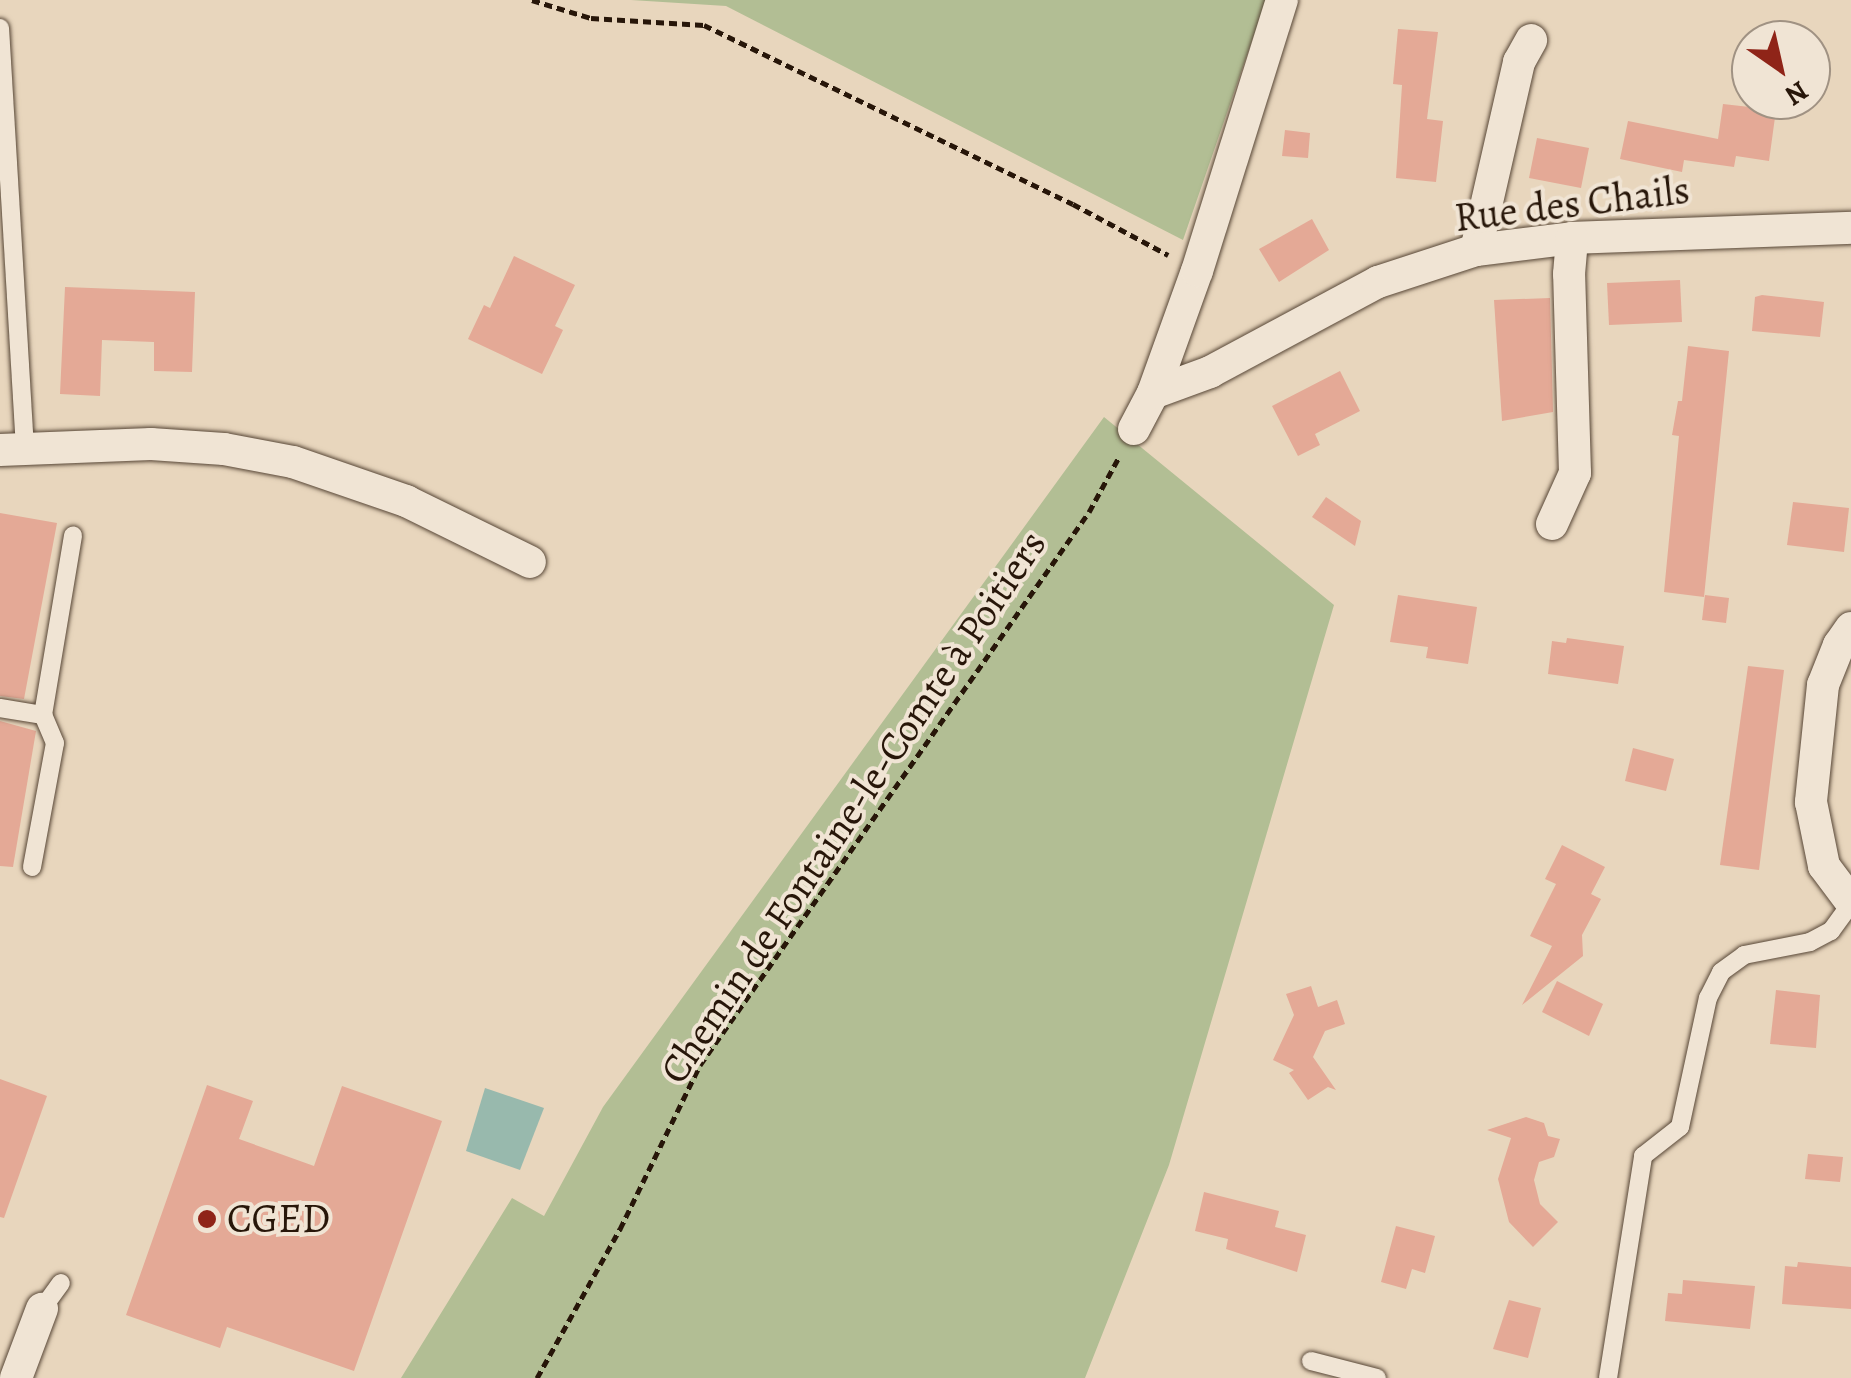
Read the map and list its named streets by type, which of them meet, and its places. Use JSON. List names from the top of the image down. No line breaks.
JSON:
{"streets":{"street":["Rue des Chails"],"path":["Chemin de Fontaine-le-Comte à Poitiers"]},"places":["CGED"],"north":"bottom right"}
